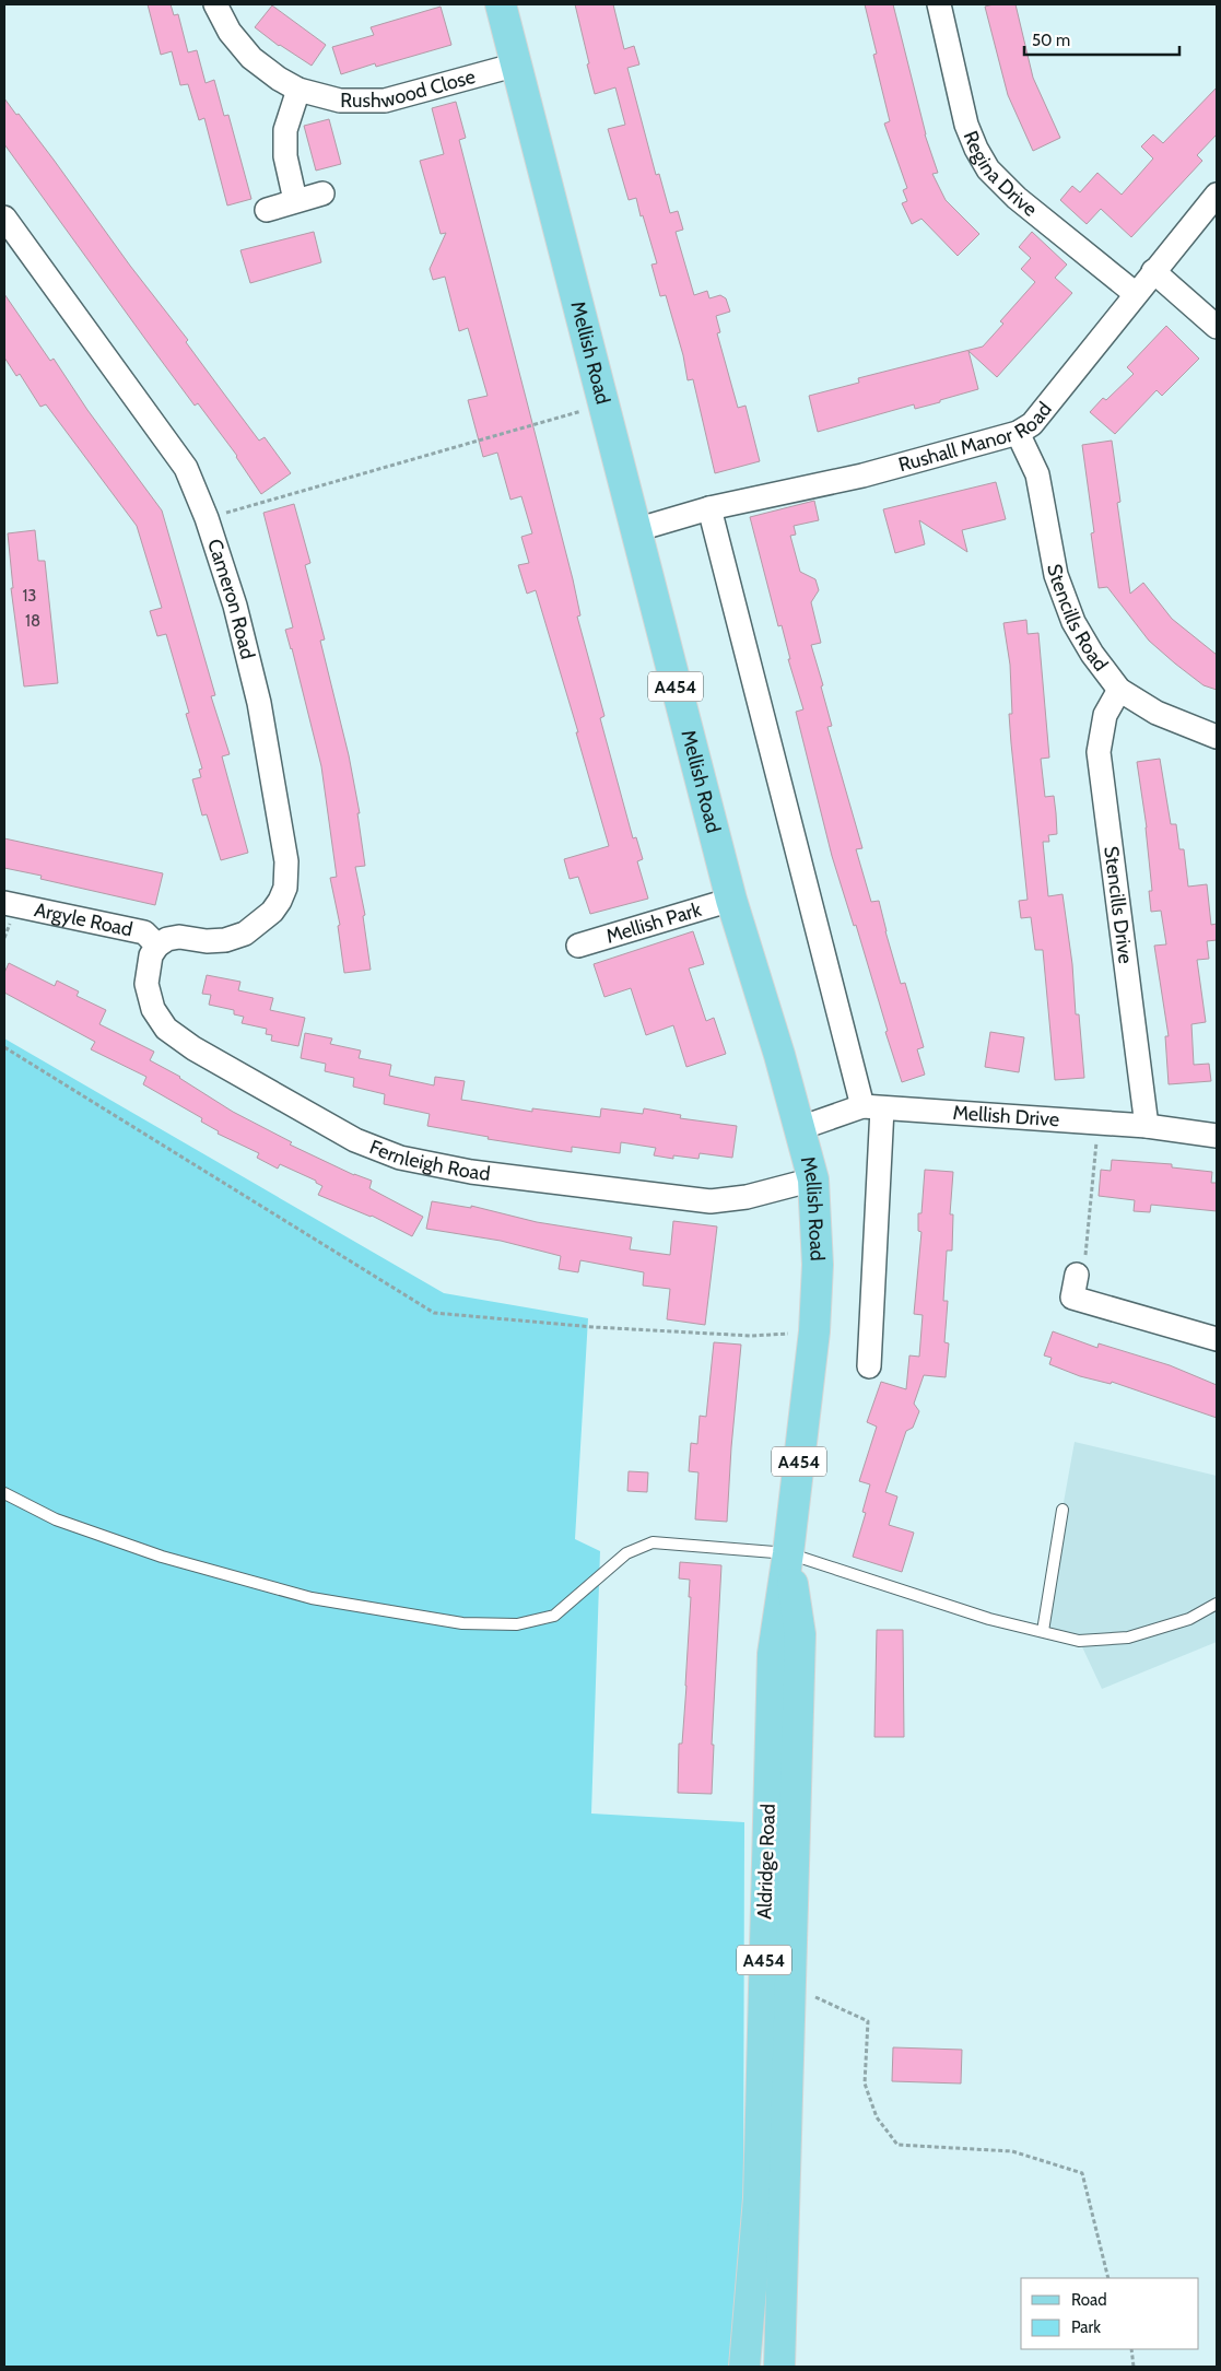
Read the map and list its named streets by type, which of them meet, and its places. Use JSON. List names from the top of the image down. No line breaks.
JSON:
{"streets":{"main road":["Mellish Road","A454","Aldridge Road"],"street":["Rushwood Close","Regina Drive","Rushall Manor Road","Cameron Road","Stencills Road","Stencills Drive","Argyle Road","Mellish Park","Mellish Drive","Fernleigh Road"]},"crossings":[["Rushwood Close","Mellish Road"],["Regina Drive","Rushall Manor Road"],["Mellish Road","Rushall Manor Road"],["Mellish Road","Mellish Park"],["Mellish Road","Mellish Drive"],["Mellish Road","Fernleigh Road"],["Mellish Road","Aldridge Road"],["Rushall Manor Road","Stencills Road"],["Cameron Road","Argyle Road"],["Cameron Road","Fernleigh Road"],["Stencills Road","Stencills Drive"],["Stencills Drive","Mellish Drive"],["Argyle Road","Fernleigh Road"]],"house_numbers":["13","18"],"legend":["Road","Park"],"scale_bar":"50 m"}
